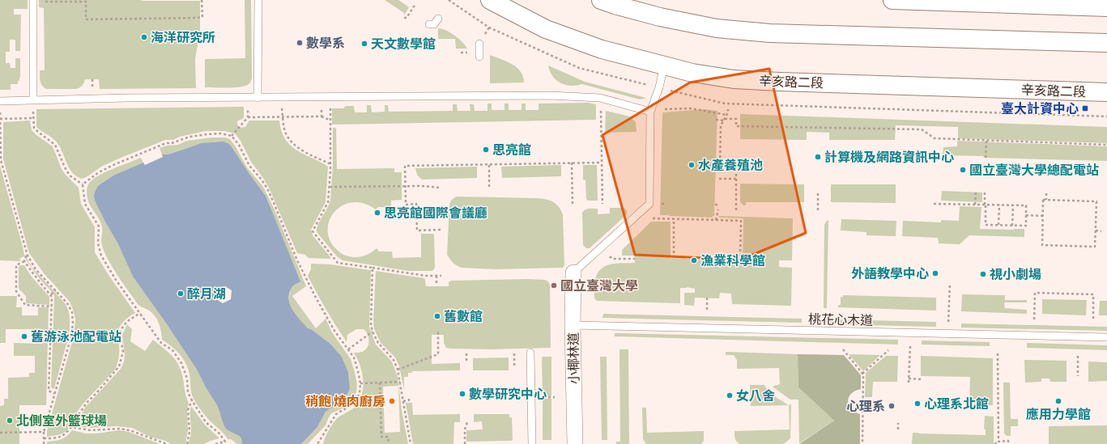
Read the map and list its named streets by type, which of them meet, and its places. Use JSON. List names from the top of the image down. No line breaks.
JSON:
{"streets":{"main road":["辛亥路二段"],"street":["小椰林道"],"lane":["桃花心木道"]},"crossings":[["桃花心木道","小椰林道"]],"places":{"other":["海洋研究所","數學系","天文數學館","思亮館","計算機及網路資訊中心","水產養殖池","國立臺灣大學總配電站","思亮館國際會議廳","漁業科學館","外語教學中心","視小劇場","國立臺灣大學","醉月湖","舊數館","舊游泳池配電站","數學研究中心","女八舍","稍飽 燒肉廚房","應用力學館","心理系北館","心理系","北側室外籃球場"],"transit":["臺大計資中心"]}}
